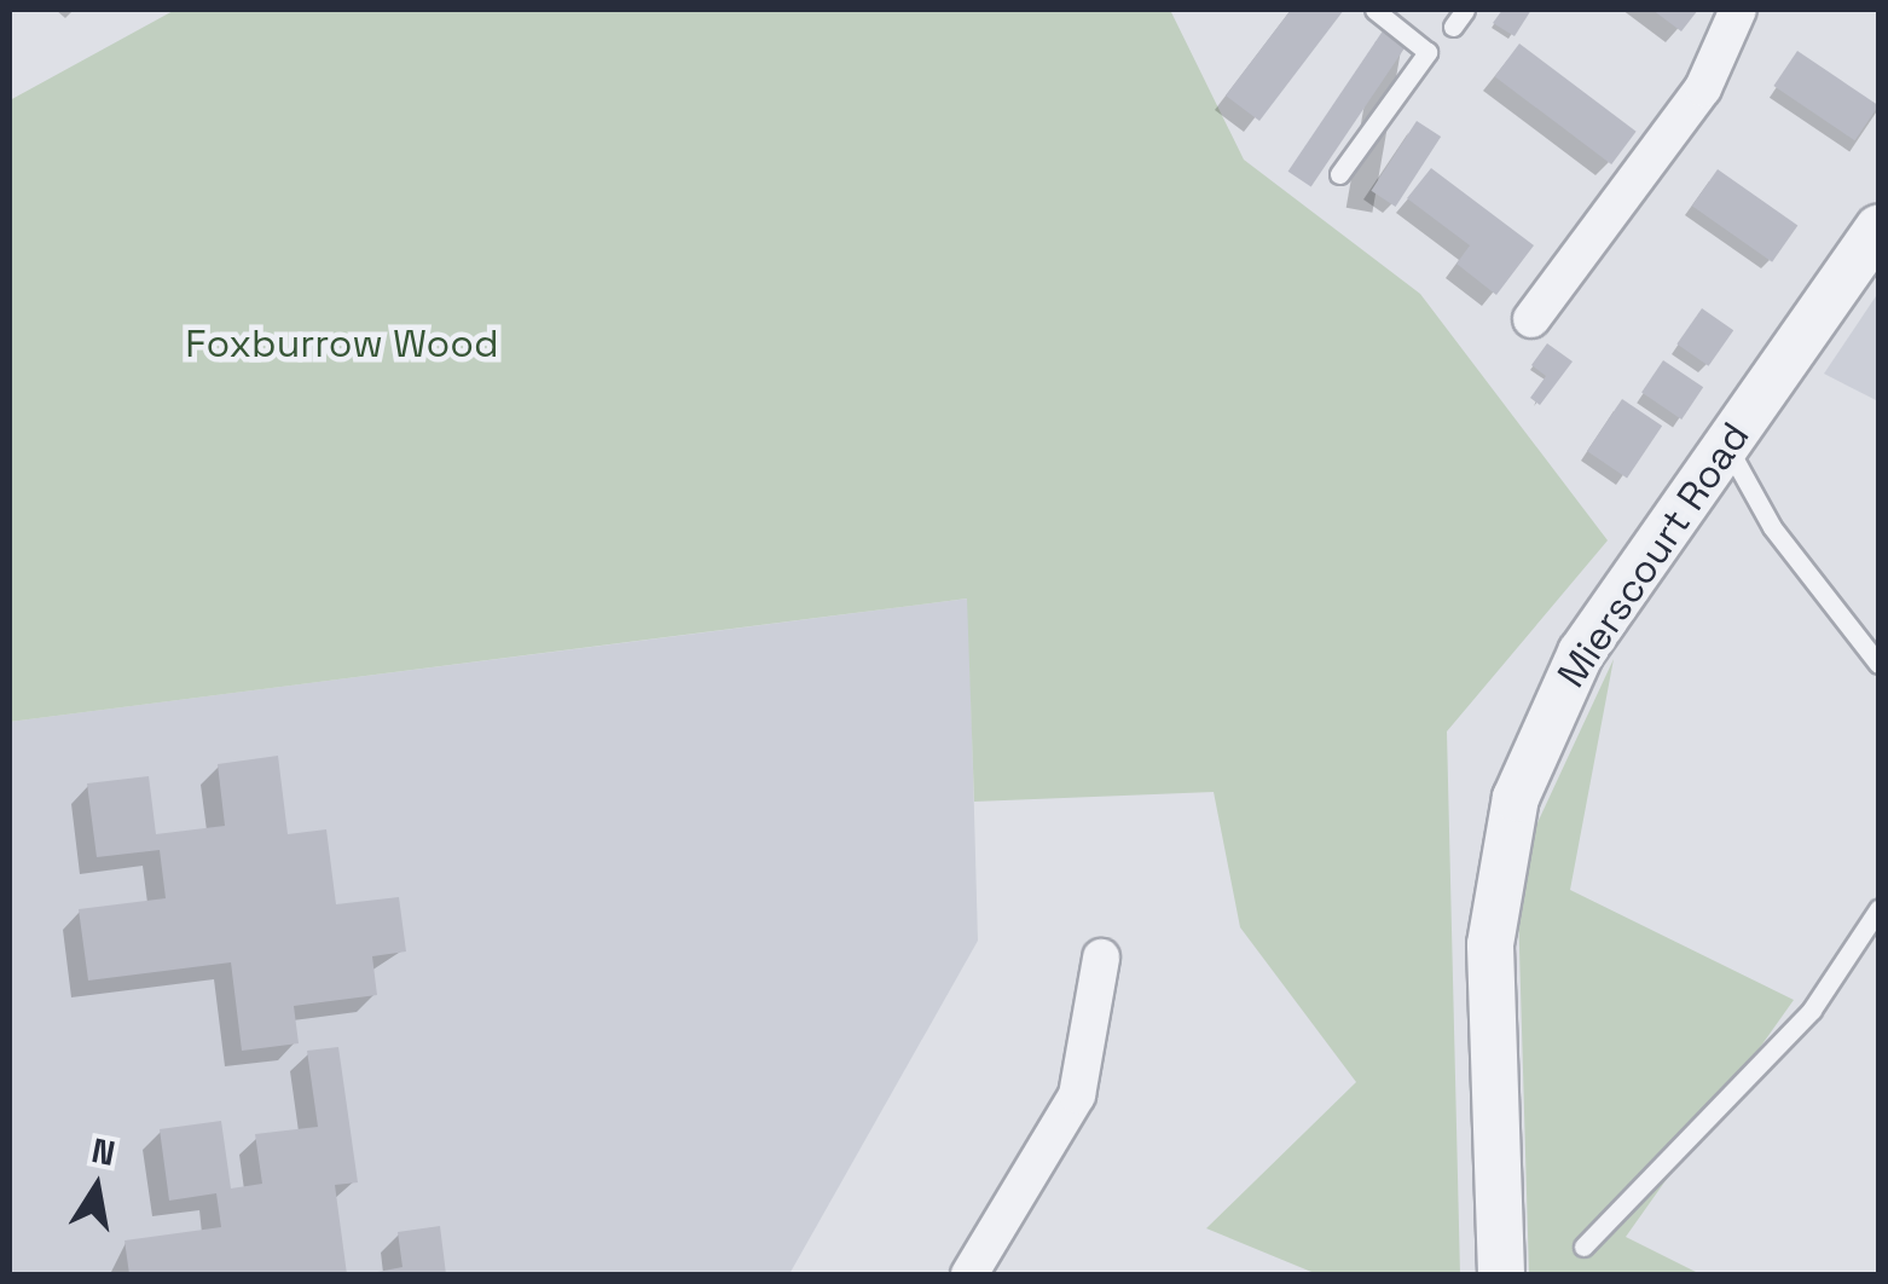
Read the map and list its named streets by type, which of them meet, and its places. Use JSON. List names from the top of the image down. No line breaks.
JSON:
{"streets":{"street":["Mierscourt Road"]},"parks":["Foxburrow Wood"],"north":"top"}
